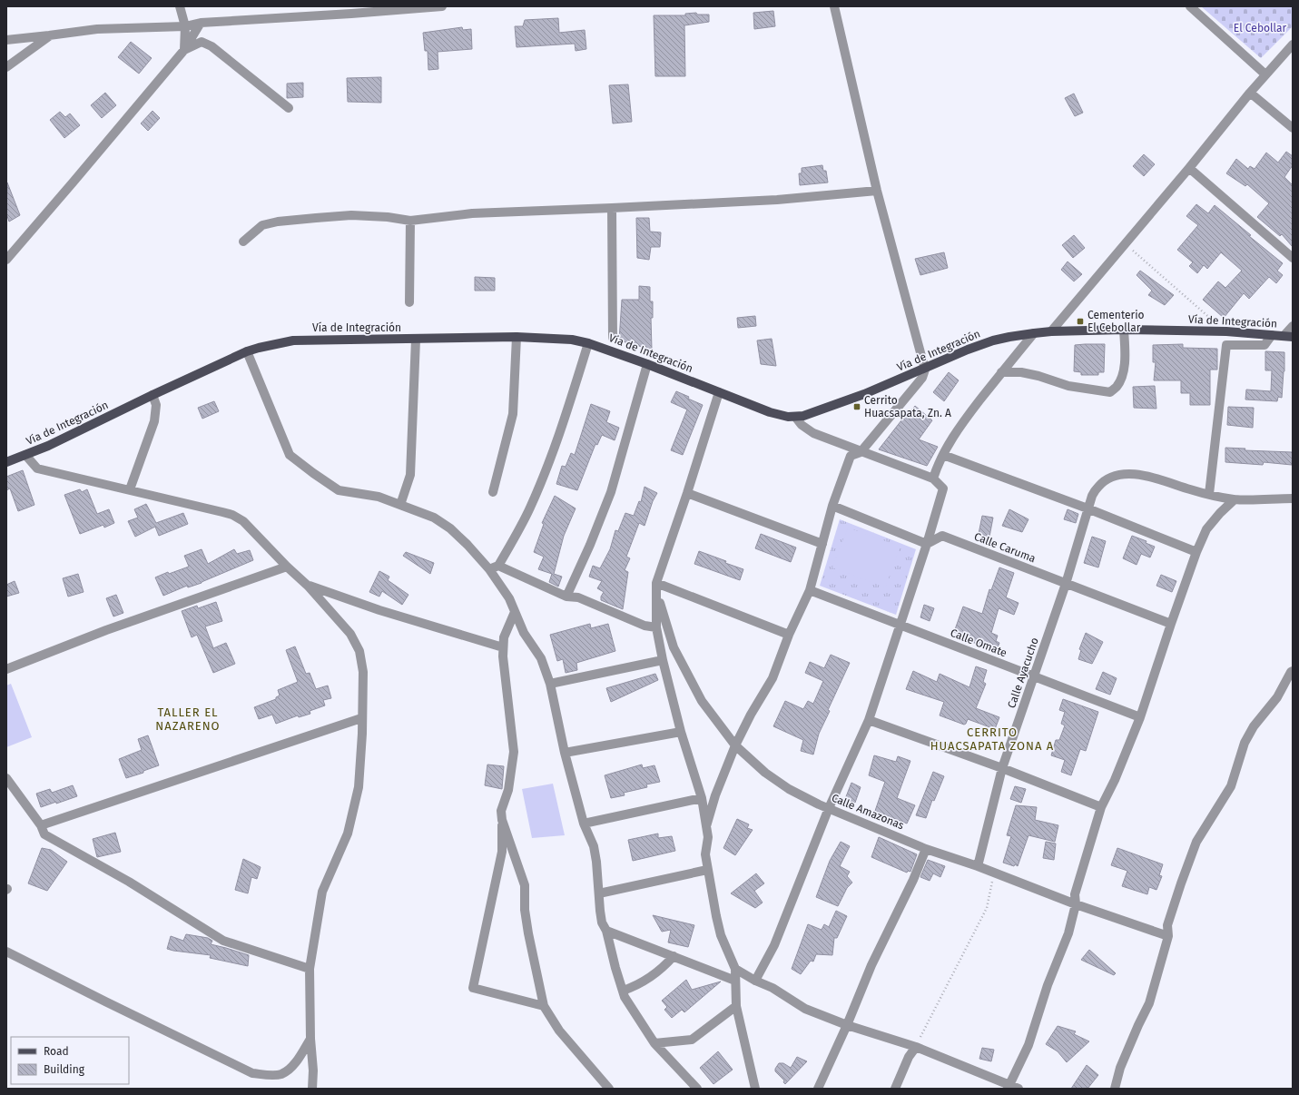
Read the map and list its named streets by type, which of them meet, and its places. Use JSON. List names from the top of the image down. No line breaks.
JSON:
{"streets":{"main road":["Vía de Integración"],"street":["Calle Caruma","Calle Omate","Calle Ayacucho","Calle Amazonas"]},"crossings":[["Calle Caruma","Calle Ayacucho"],["Calle Omate","Calle Ayacucho"],["Calle Ayacucho","Calle Amazonas"]],"districts":["TALLER EL NAZARENO","CERRITO HUACSAPATA ZONA A"],"parks":["El Cebollar"],"places":{"transit":["Cementerio El Cebollar","Cerrito Huacsapata, Zn. A"]},"legend":["Road","Building"]}
